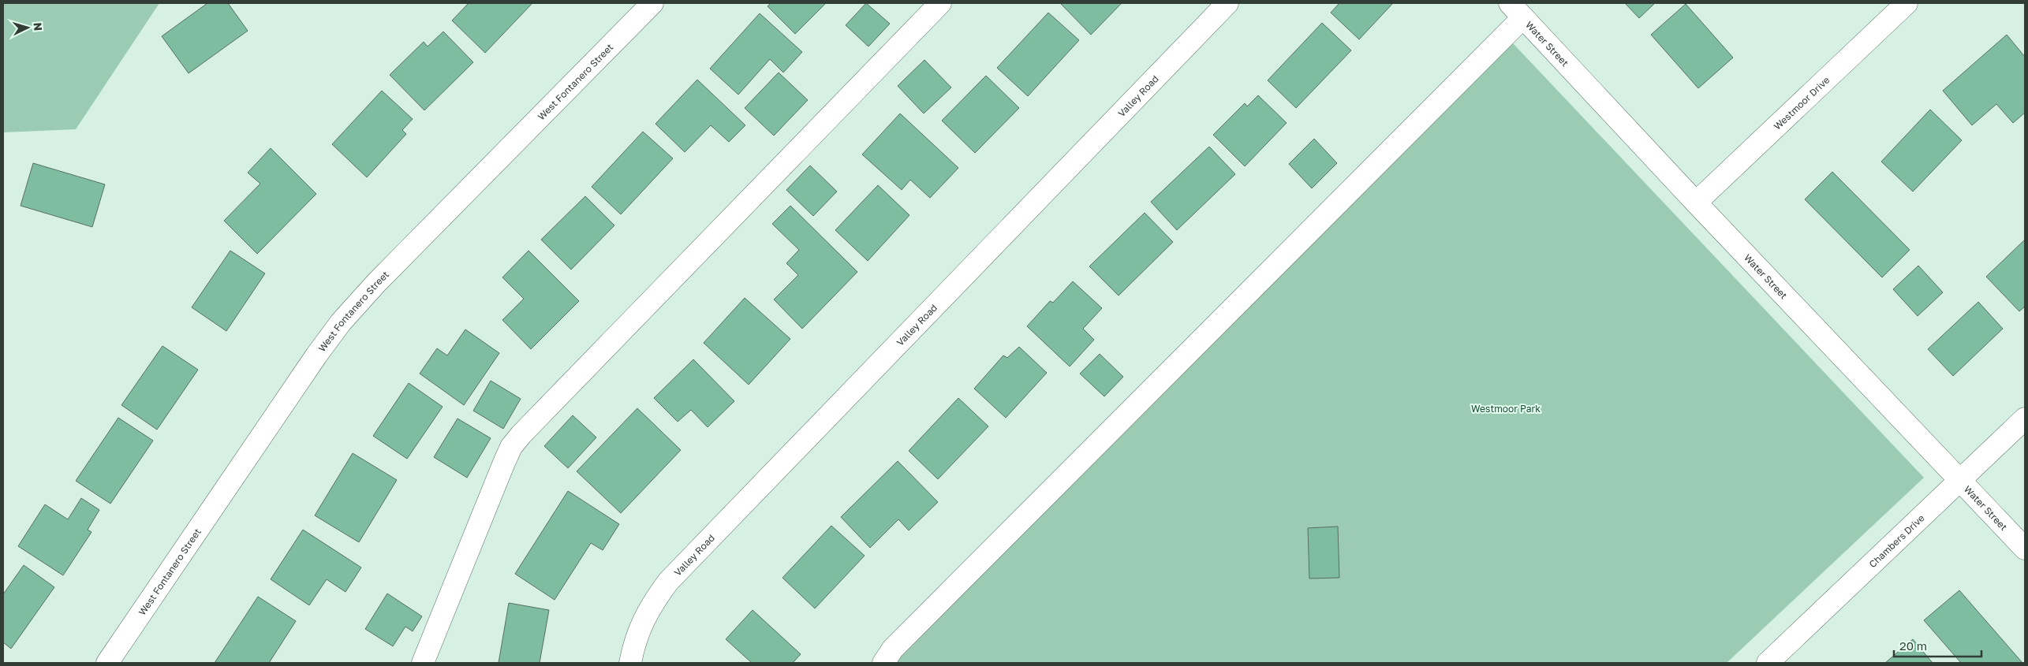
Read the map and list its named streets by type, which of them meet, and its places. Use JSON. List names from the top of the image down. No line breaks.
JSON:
{"streets":{"street":["Water Street","West Fontanero Street","Valley Road","Westmoor Drive","Chambers Drive"]},"crossings":[["Water Street","Westmoor Drive"],["Water Street","Chambers Drive"]],"parks":["Westmoor Park"],"scale_bar":"20 m","north":"right"}
